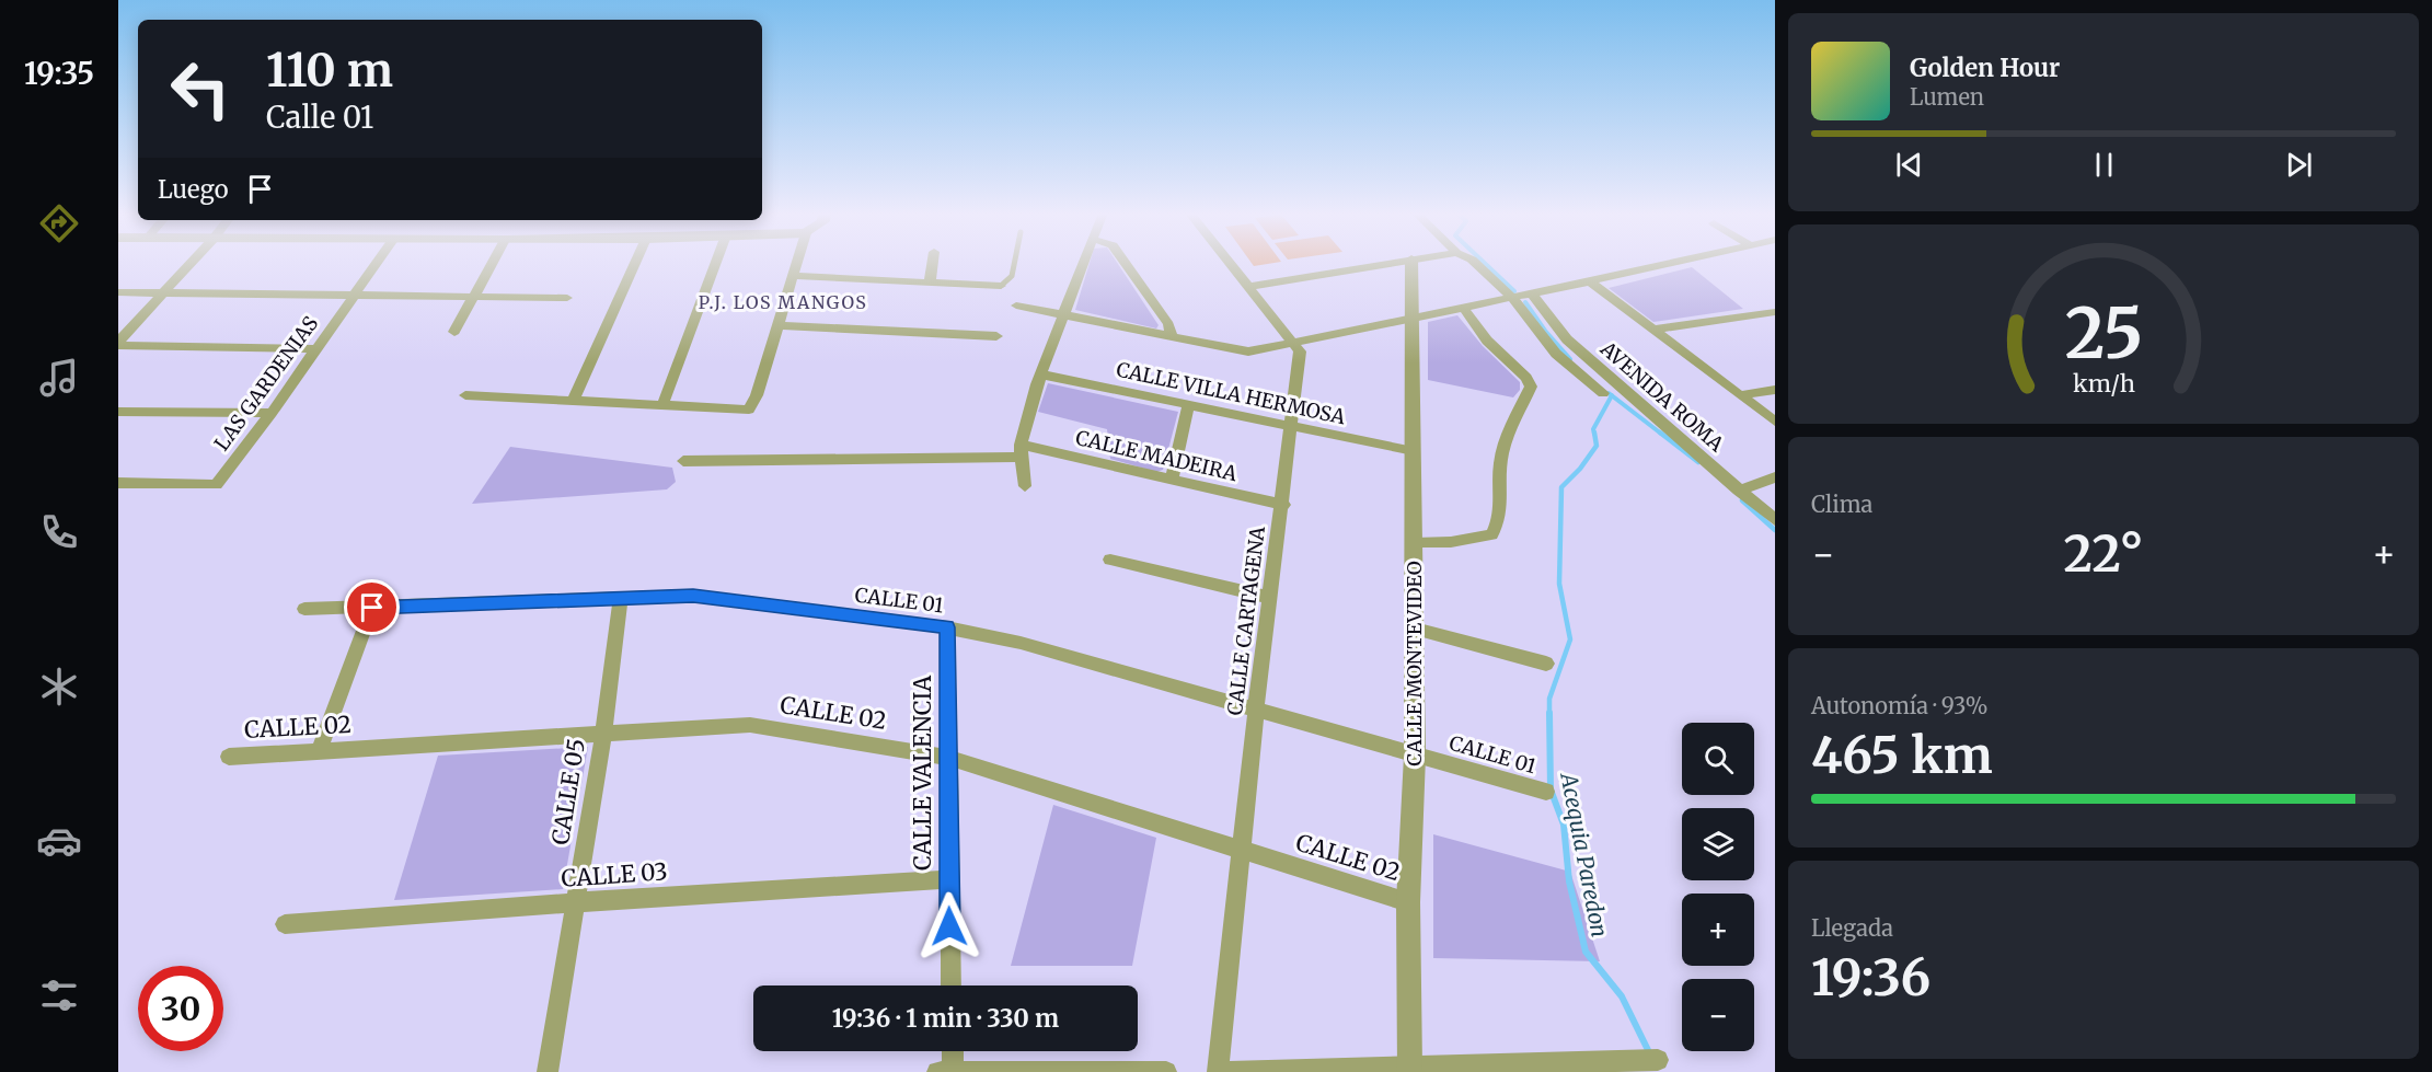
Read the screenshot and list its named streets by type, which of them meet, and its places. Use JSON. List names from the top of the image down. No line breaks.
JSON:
{"streets":{"street":["LAS GARDENIAS","CALLE VILLA HERMOSA","AVENIDA ROMA","CALLE MADEIRA","CALLE 01","CALLE CARTAGENA","CALLE MONTEVIDEO","CALLE 02","CALLE VALENCIA","CALLE 05","CALLE 03"]},"crossings":[["CALLE VILLA HERMOSA","CALLE CARTAGENA"],["CALLE VILLA HERMOSA","CALLE MONTEVIDEO"],["CALLE MADEIRA","CALLE CARTAGENA"],["CALLE 01","CALLE CARTAGENA"],["CALLE 01","CALLE MONTEVIDEO"],["CALLE 01","CALLE VALENCIA"],["CALLE 01","CALLE 05"],["CALLE CARTAGENA","CALLE 02"],["CALLE MONTEVIDEO","CALLE 02"],["CALLE 02","CALLE VALENCIA"],["CALLE 02","CALLE 05"],["CALLE VALENCIA","CALLE 03"],["CALLE 05","CALLE 03"]],"districts":["P.J. LOS MANGOS"],"water":["Acequia Paredon"],"page":{"tabs":"19:35","turn":["110 m","Calle 01"],"song":["Golden Hour","Lumen"],"then":"Luego","tile":["Clima",["Autonomía · 93%","465 km"],["Llegada","19:36"]],"heat":["−","22°","+"],"map_buttons":["+","−"],"limit":"30","trip":"19:36 · 1 min · 330 m","gauge":["25","km/h"]}}
